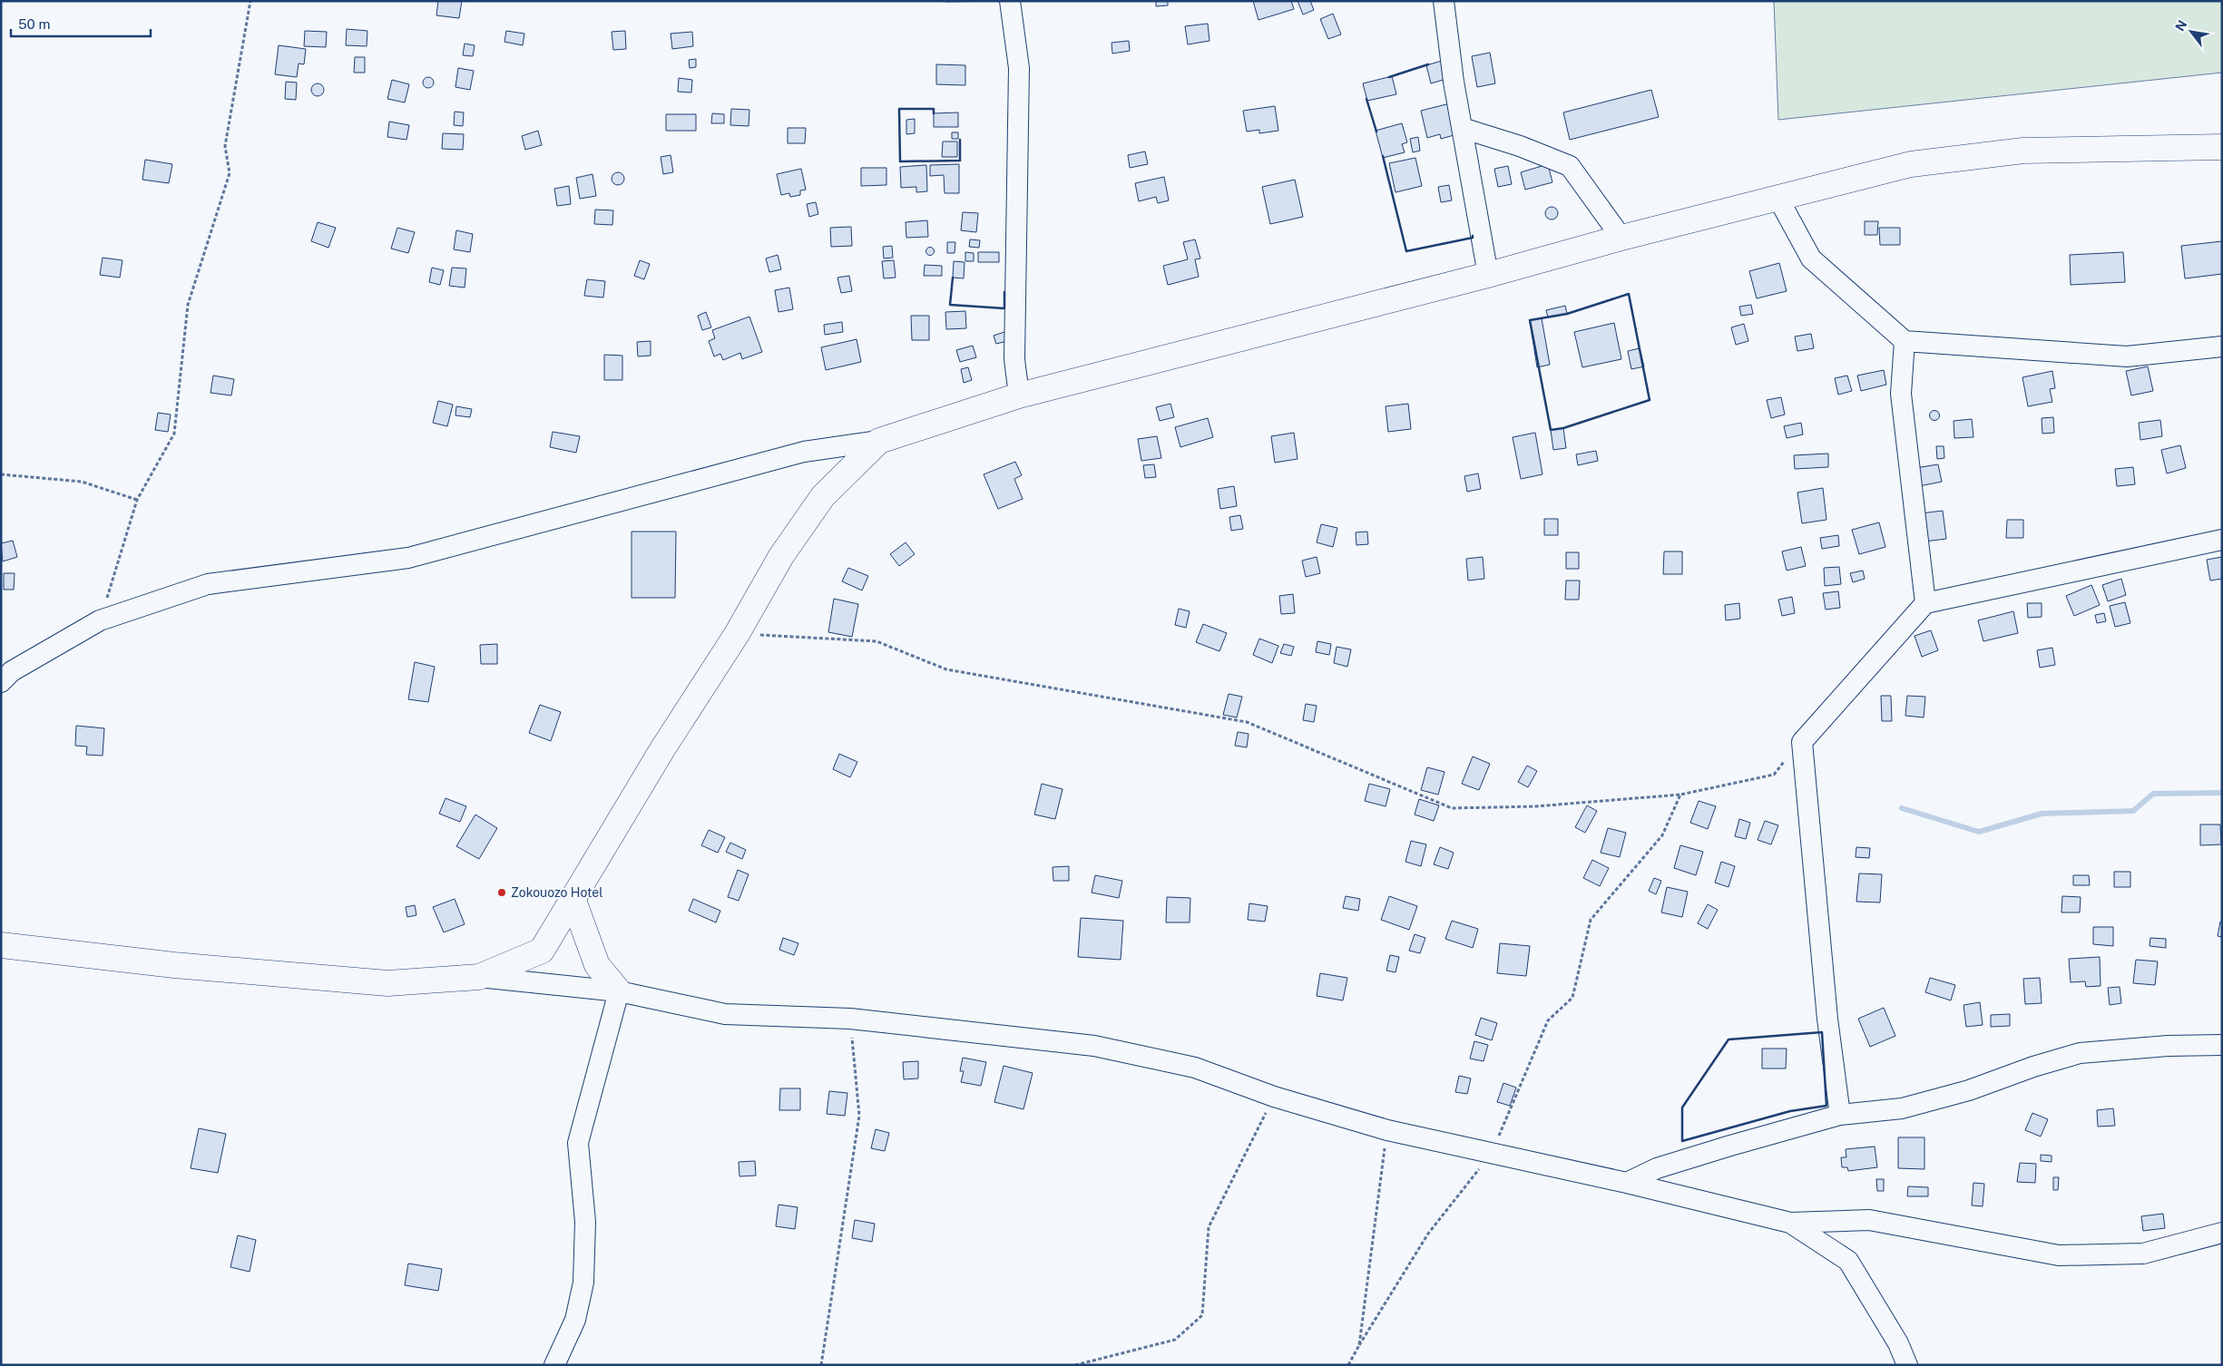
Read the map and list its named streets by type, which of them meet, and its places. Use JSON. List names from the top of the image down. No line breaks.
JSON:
{"places":["Zokouozo Hotel"],"scale_bar":"50 m","north":"top left"}
